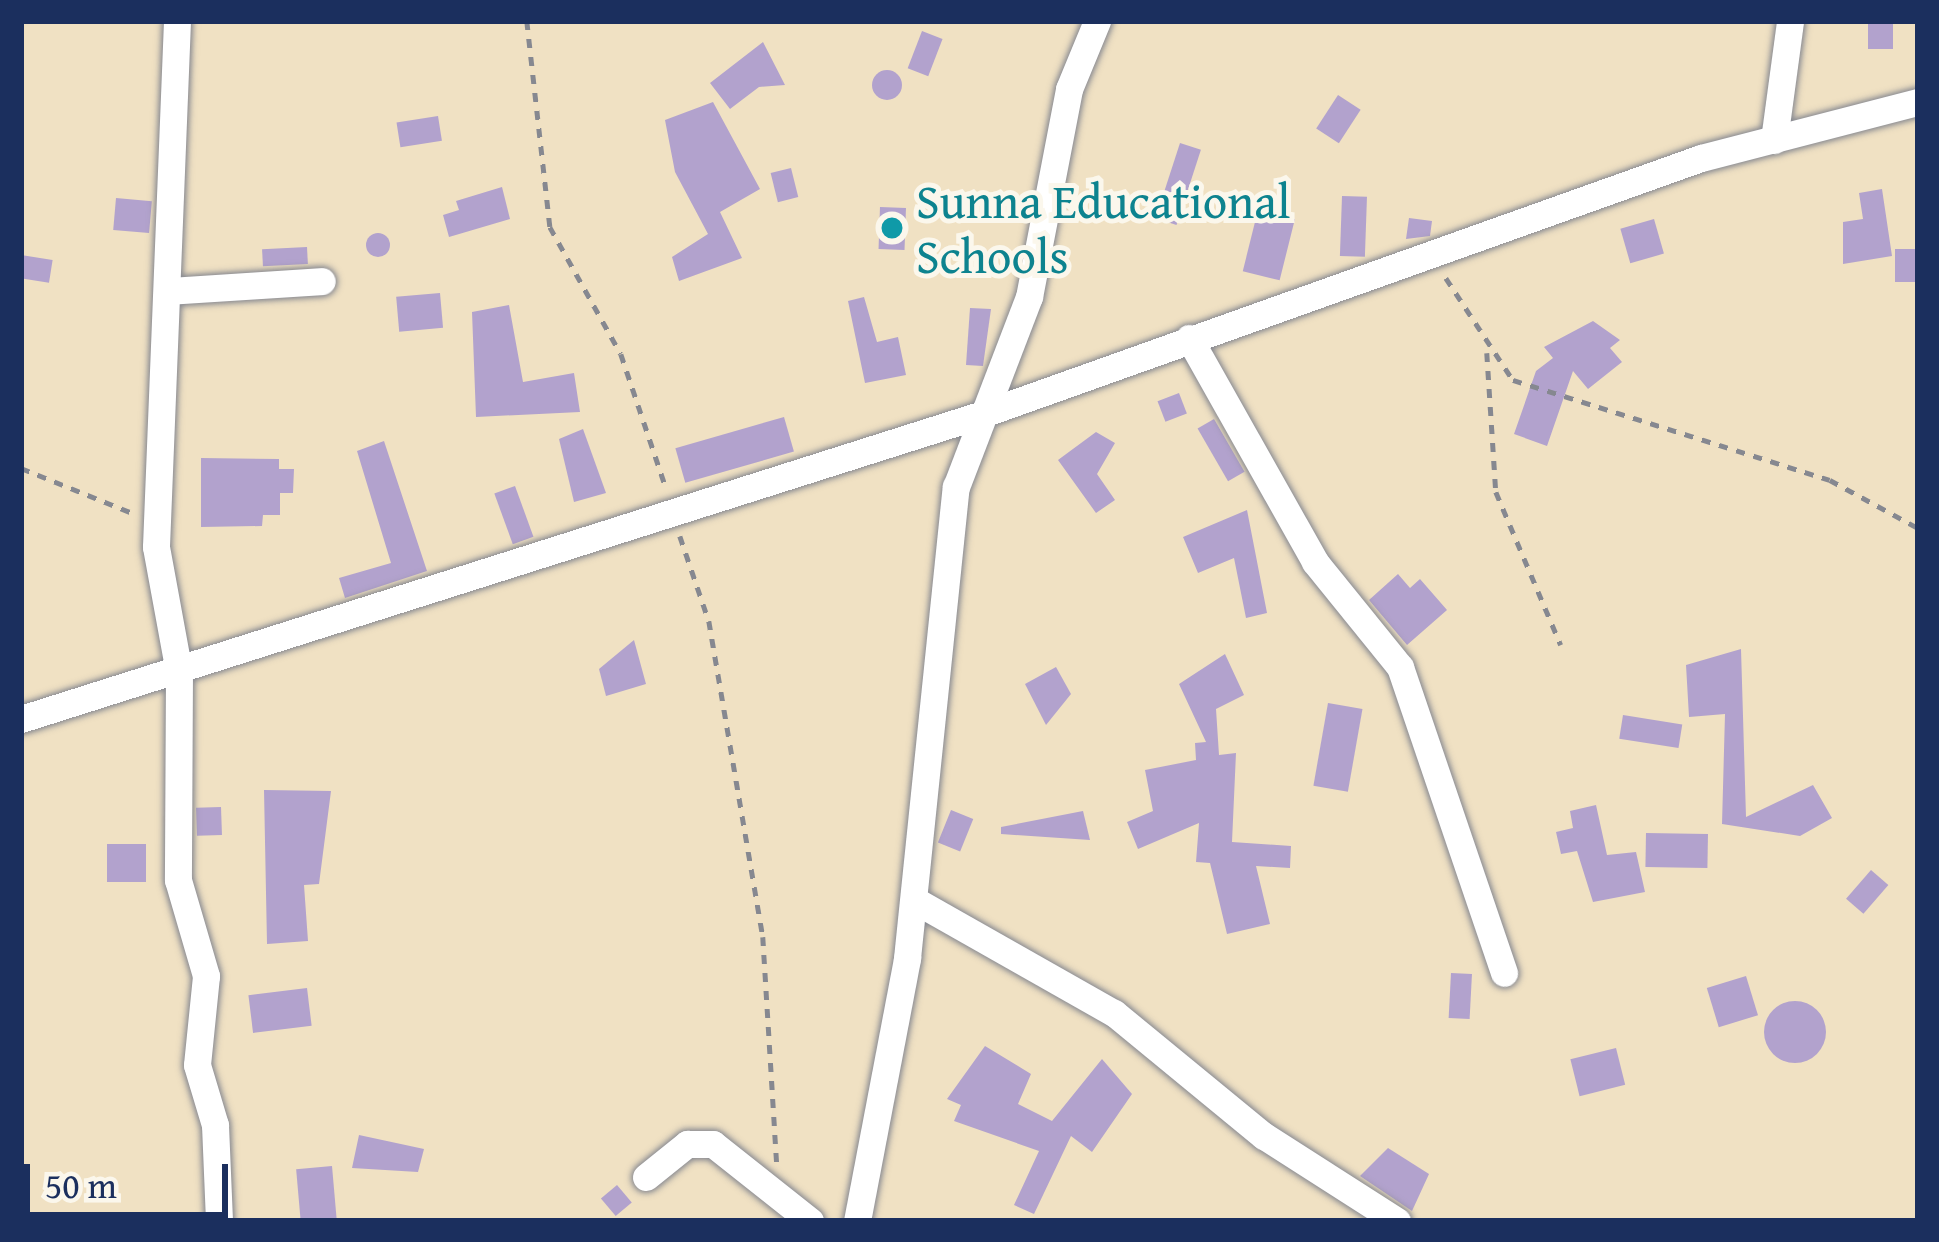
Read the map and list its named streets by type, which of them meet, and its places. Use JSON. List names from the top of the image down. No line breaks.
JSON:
{"places":["Sunna Educational Schools"],"scale_bar":"50 m"}
